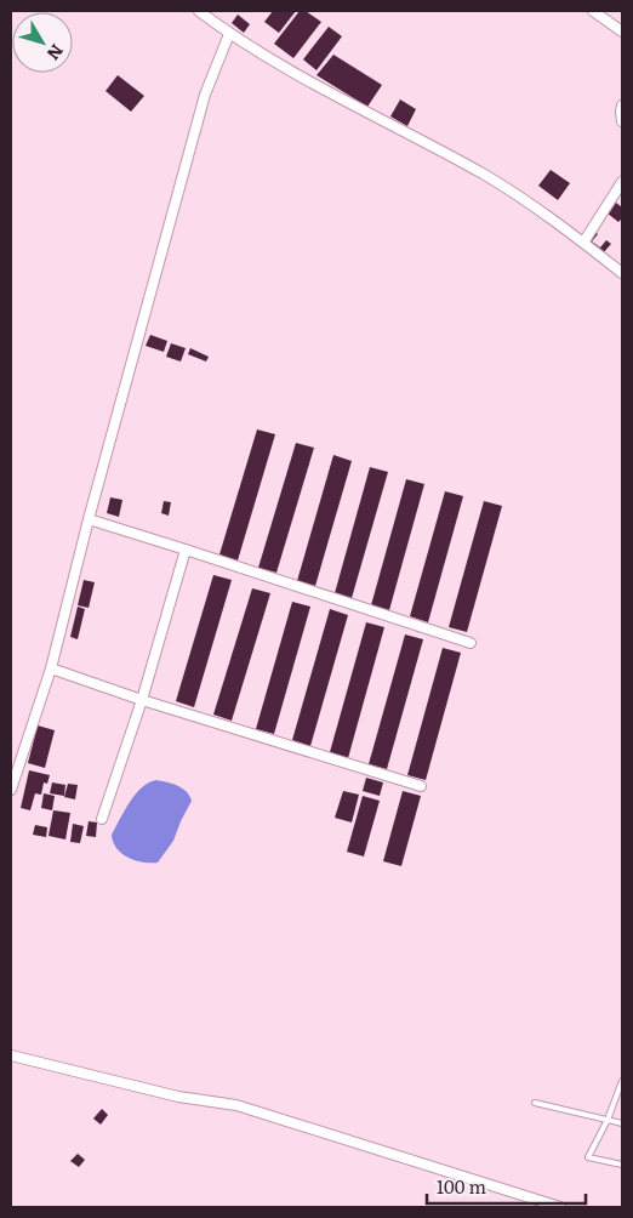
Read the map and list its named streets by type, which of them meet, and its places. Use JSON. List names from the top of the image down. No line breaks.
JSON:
{"scale_bar":"100 m","north":"bottom right"}
